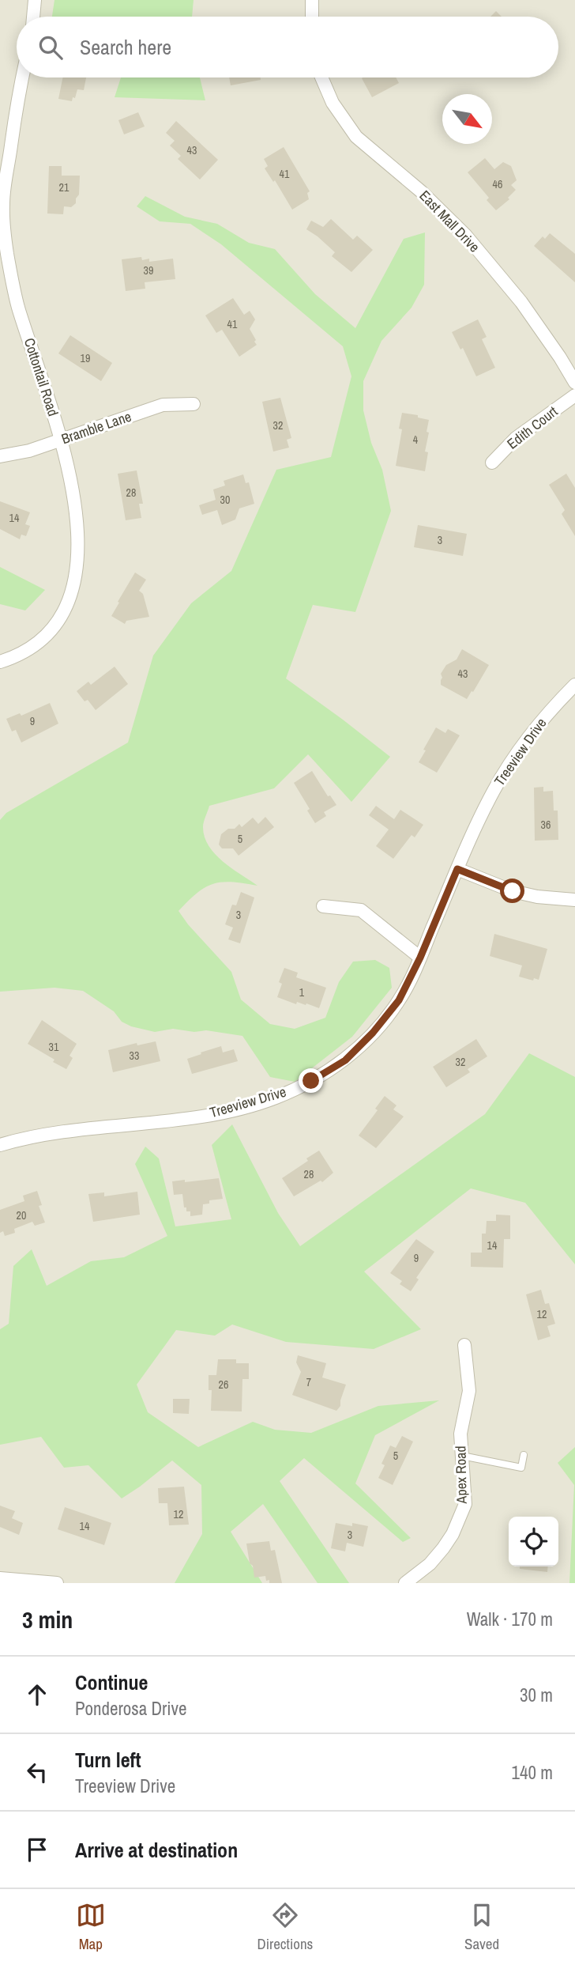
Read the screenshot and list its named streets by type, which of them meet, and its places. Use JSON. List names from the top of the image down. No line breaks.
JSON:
{"streets":{"street":["East Mall Drive","Cottontail Road","Bramble Lane","Edith Court","Treeview Drive","Apex Road"]},"crossings":[["Cottontail Road","Bramble Lane"]],"house_numbers":["43","41","46","21","39","41","19","32","4","28","30","14","3","43","9","36","5","3","1","31","33","32","28","20","14","9","12","7","26","5","12","14","3"],"north":"bottom right","page":{"search":"Search here","heading":["3 min","Walk · 170 m"],"list":[["Continue","Ponderosa Drive","30 m"],["Turn left","Treeview Drive","140 m"],"Arrive at destination"],"nav":["Map","Directions","Saved"]}}
